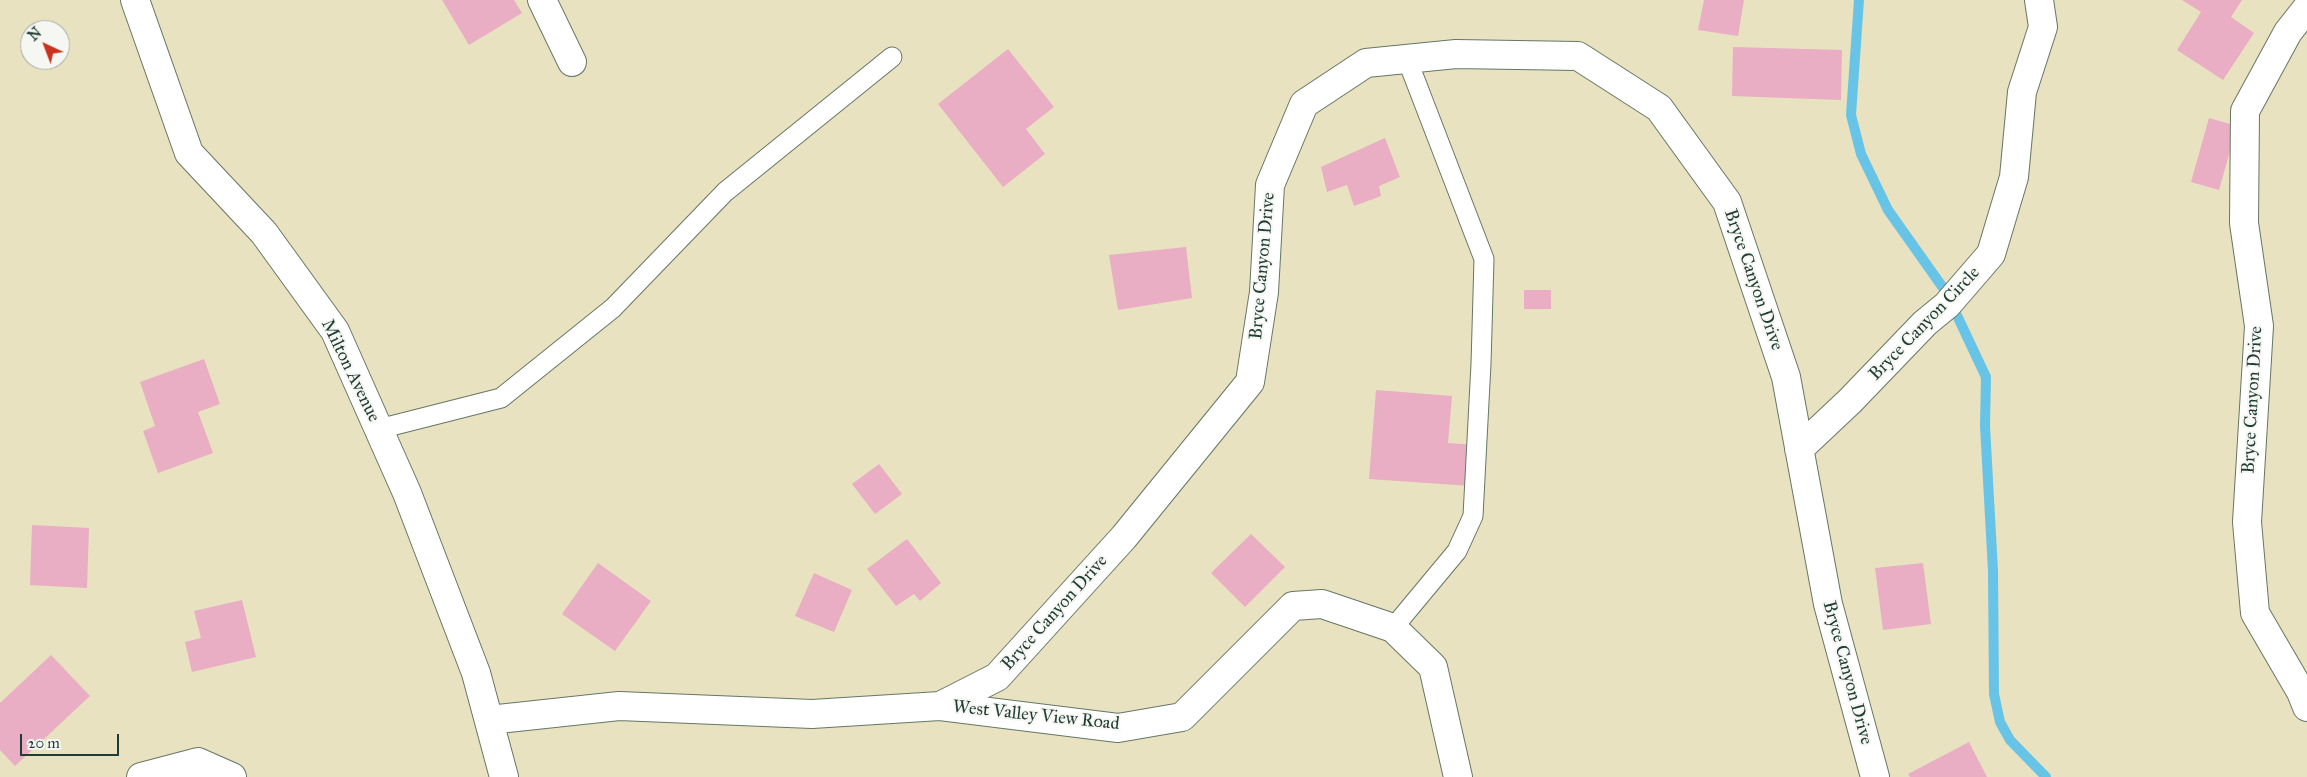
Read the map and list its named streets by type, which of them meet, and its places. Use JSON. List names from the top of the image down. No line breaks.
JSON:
{"streets":{"street":["Bryce Canyon Drive","Bryce Canyon Circle","Milton Avenue","West Valley View Road"]},"crossings":[["Bryce Canyon Drive","Bryce Canyon Circle"],["Bryce Canyon Drive","Milton Avenue"],["Bryce Canyon Drive","West Valley View Road"]],"scale_bar":"20 m","north":"top left"}
